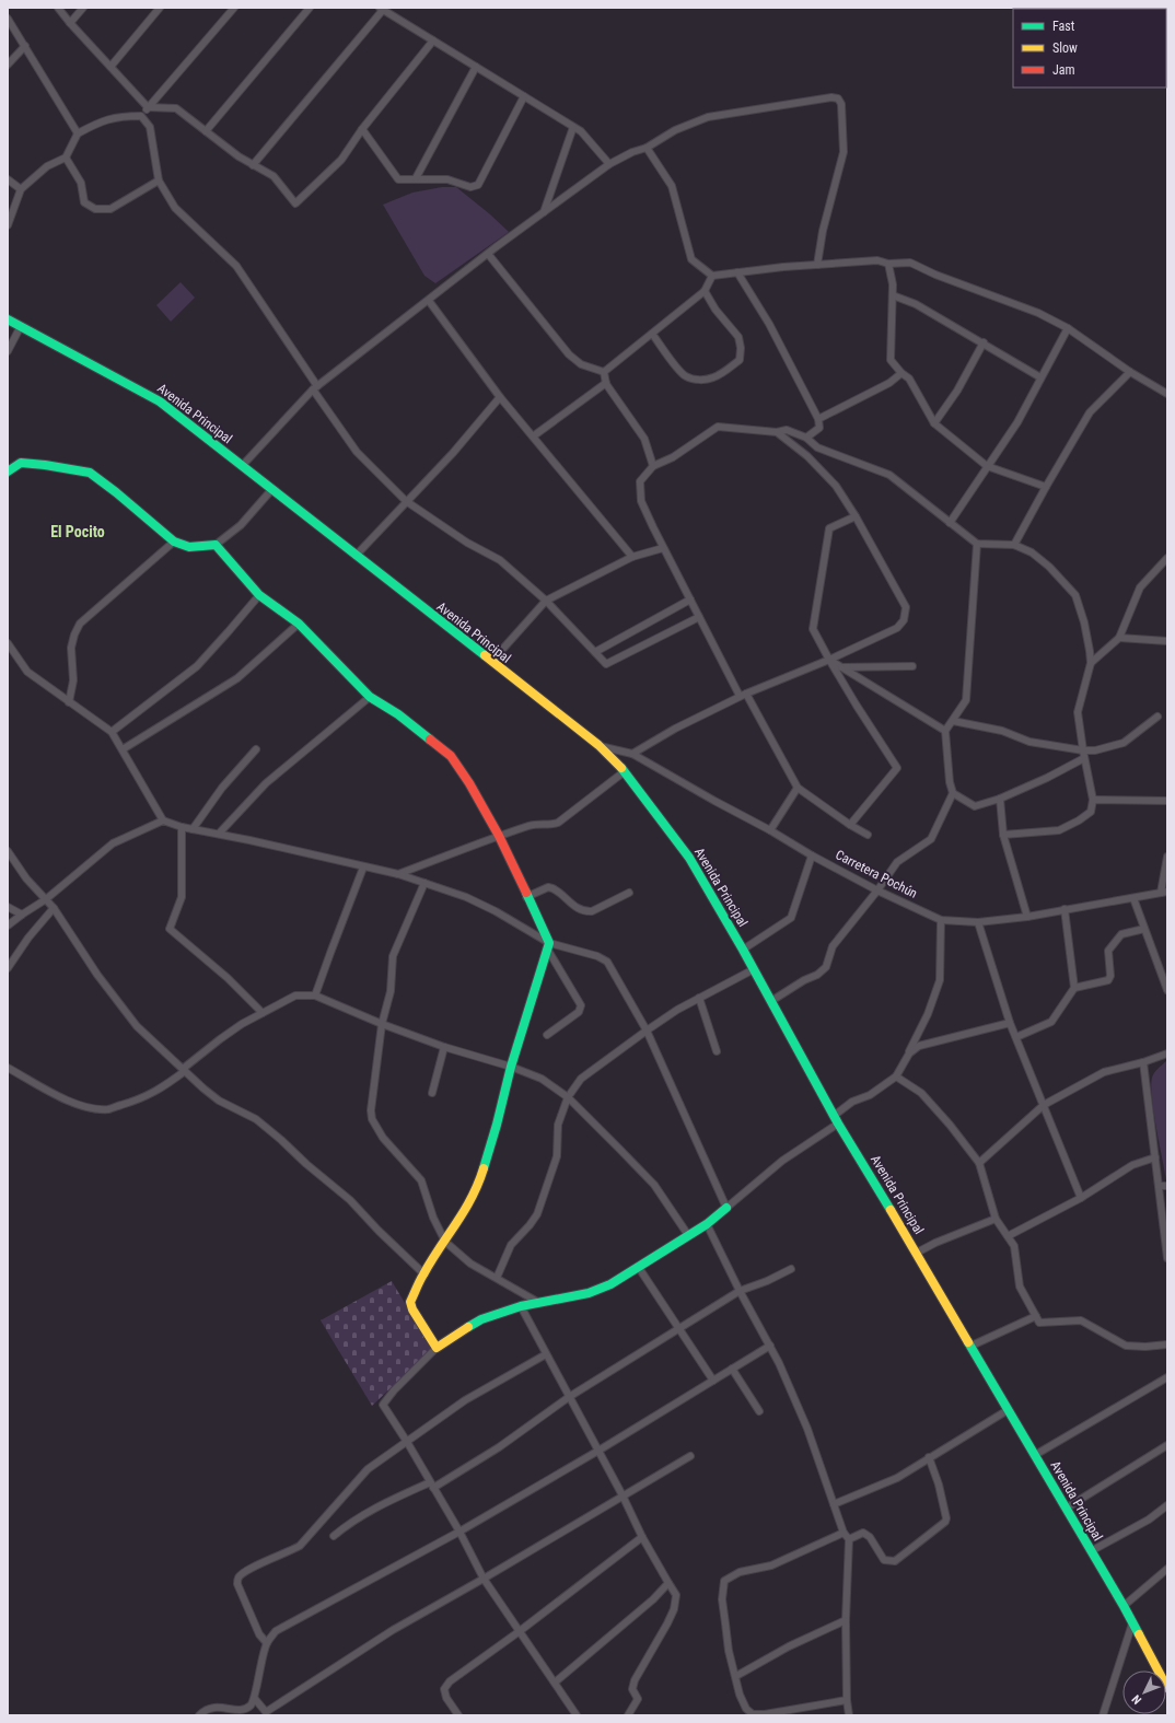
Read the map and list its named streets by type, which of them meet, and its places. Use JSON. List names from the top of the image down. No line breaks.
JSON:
{"streets":{"main road":["Avenida Principal"],"street":["Carretera Pochún"]},"crossings":[["Avenida Principal","Carretera Pochún"]],"districts":["El Pocito"],"legend":["Fast","Slow","Jam"],"north":"bottom left"}
